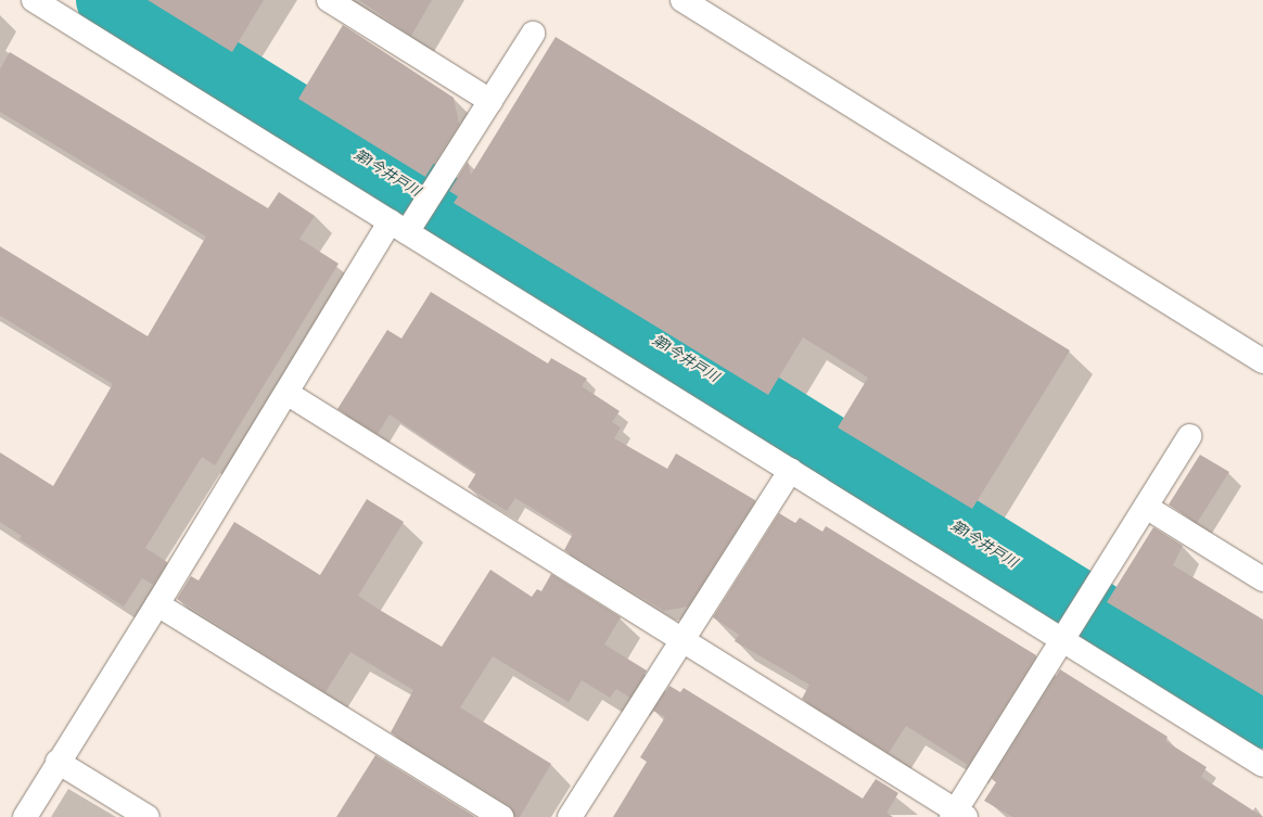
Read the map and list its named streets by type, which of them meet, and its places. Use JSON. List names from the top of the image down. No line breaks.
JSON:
{"water":["第1今井戸川"]}
